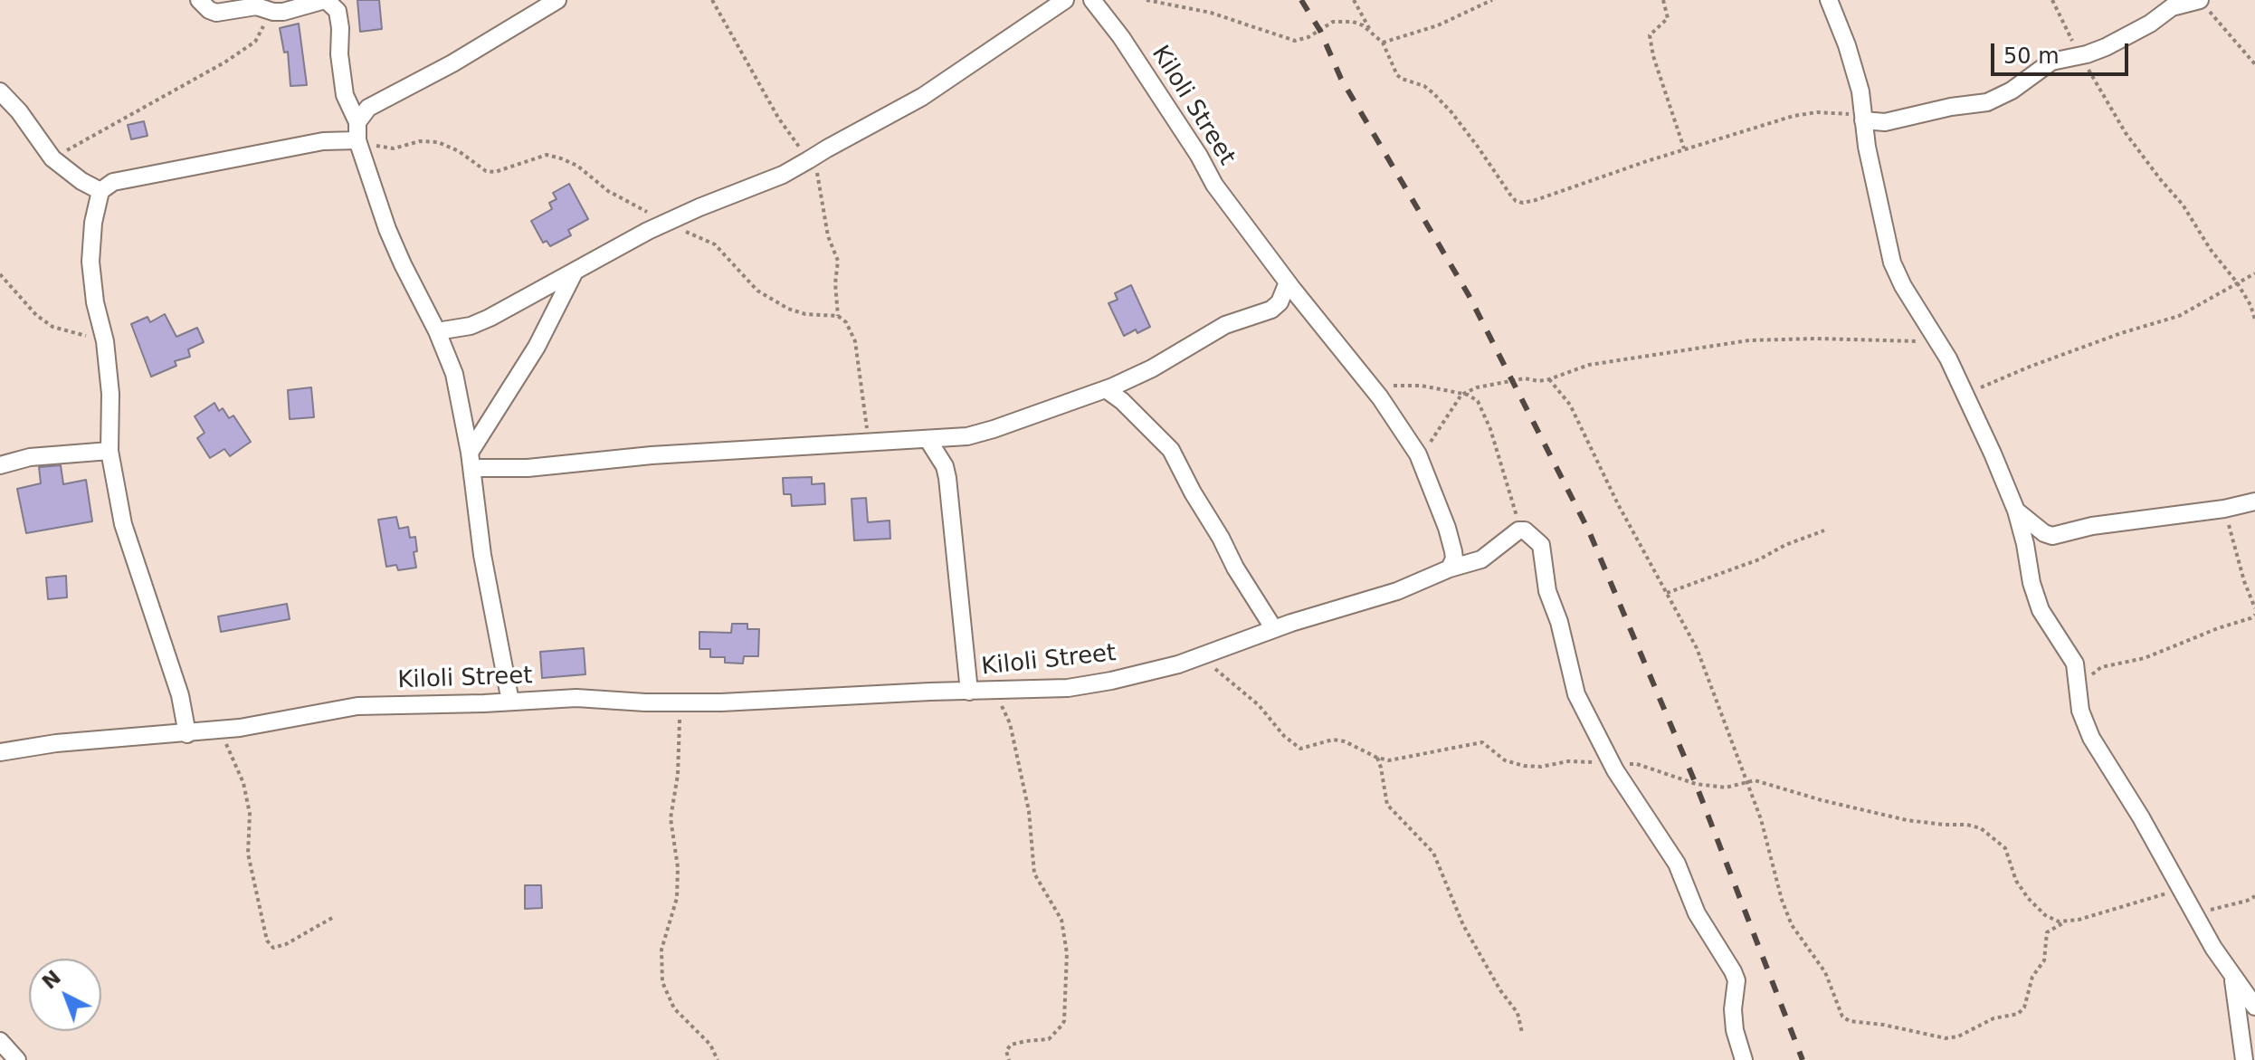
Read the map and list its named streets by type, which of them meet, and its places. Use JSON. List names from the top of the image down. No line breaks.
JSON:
{"streets":{"street":["Kiloli Street"]},"scale_bar":"50 m","north":"top left"}
